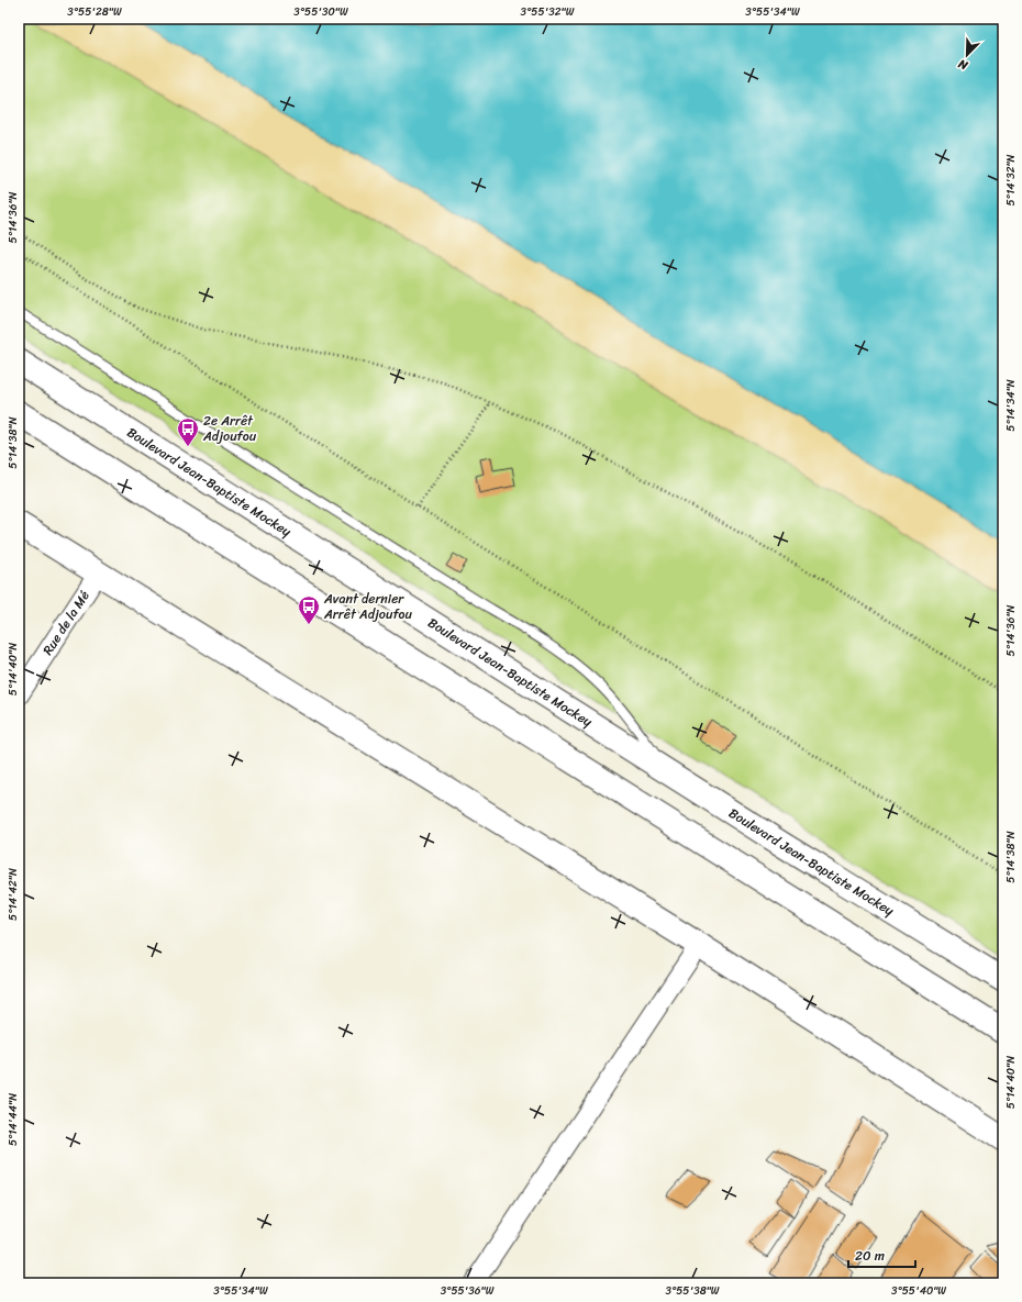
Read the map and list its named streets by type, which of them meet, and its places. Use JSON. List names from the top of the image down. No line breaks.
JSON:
{"streets":{"main road":["Boulevard Jean-Baptiste Mockey"],"street":["Rue de la Mé"]},"places":{"bus stop":["2e Arrêt Adjoufou","Avant dernier Arrêt Adjoufou"]},"scale_bar":"20 m","north":"bottom left","coordinates":["3°55'28\"W","3°55'30\"W","3°55'32\"W","3°55'34\"W","5°14'32\"N","5°14'36\"N","5°14'34\"N","5°14'38\"N","5°14'40\"N","5°14'42\"N","5°14'44\"N","3°55'36\"W","3°55'38\"W","3°55'40\"W"]}
